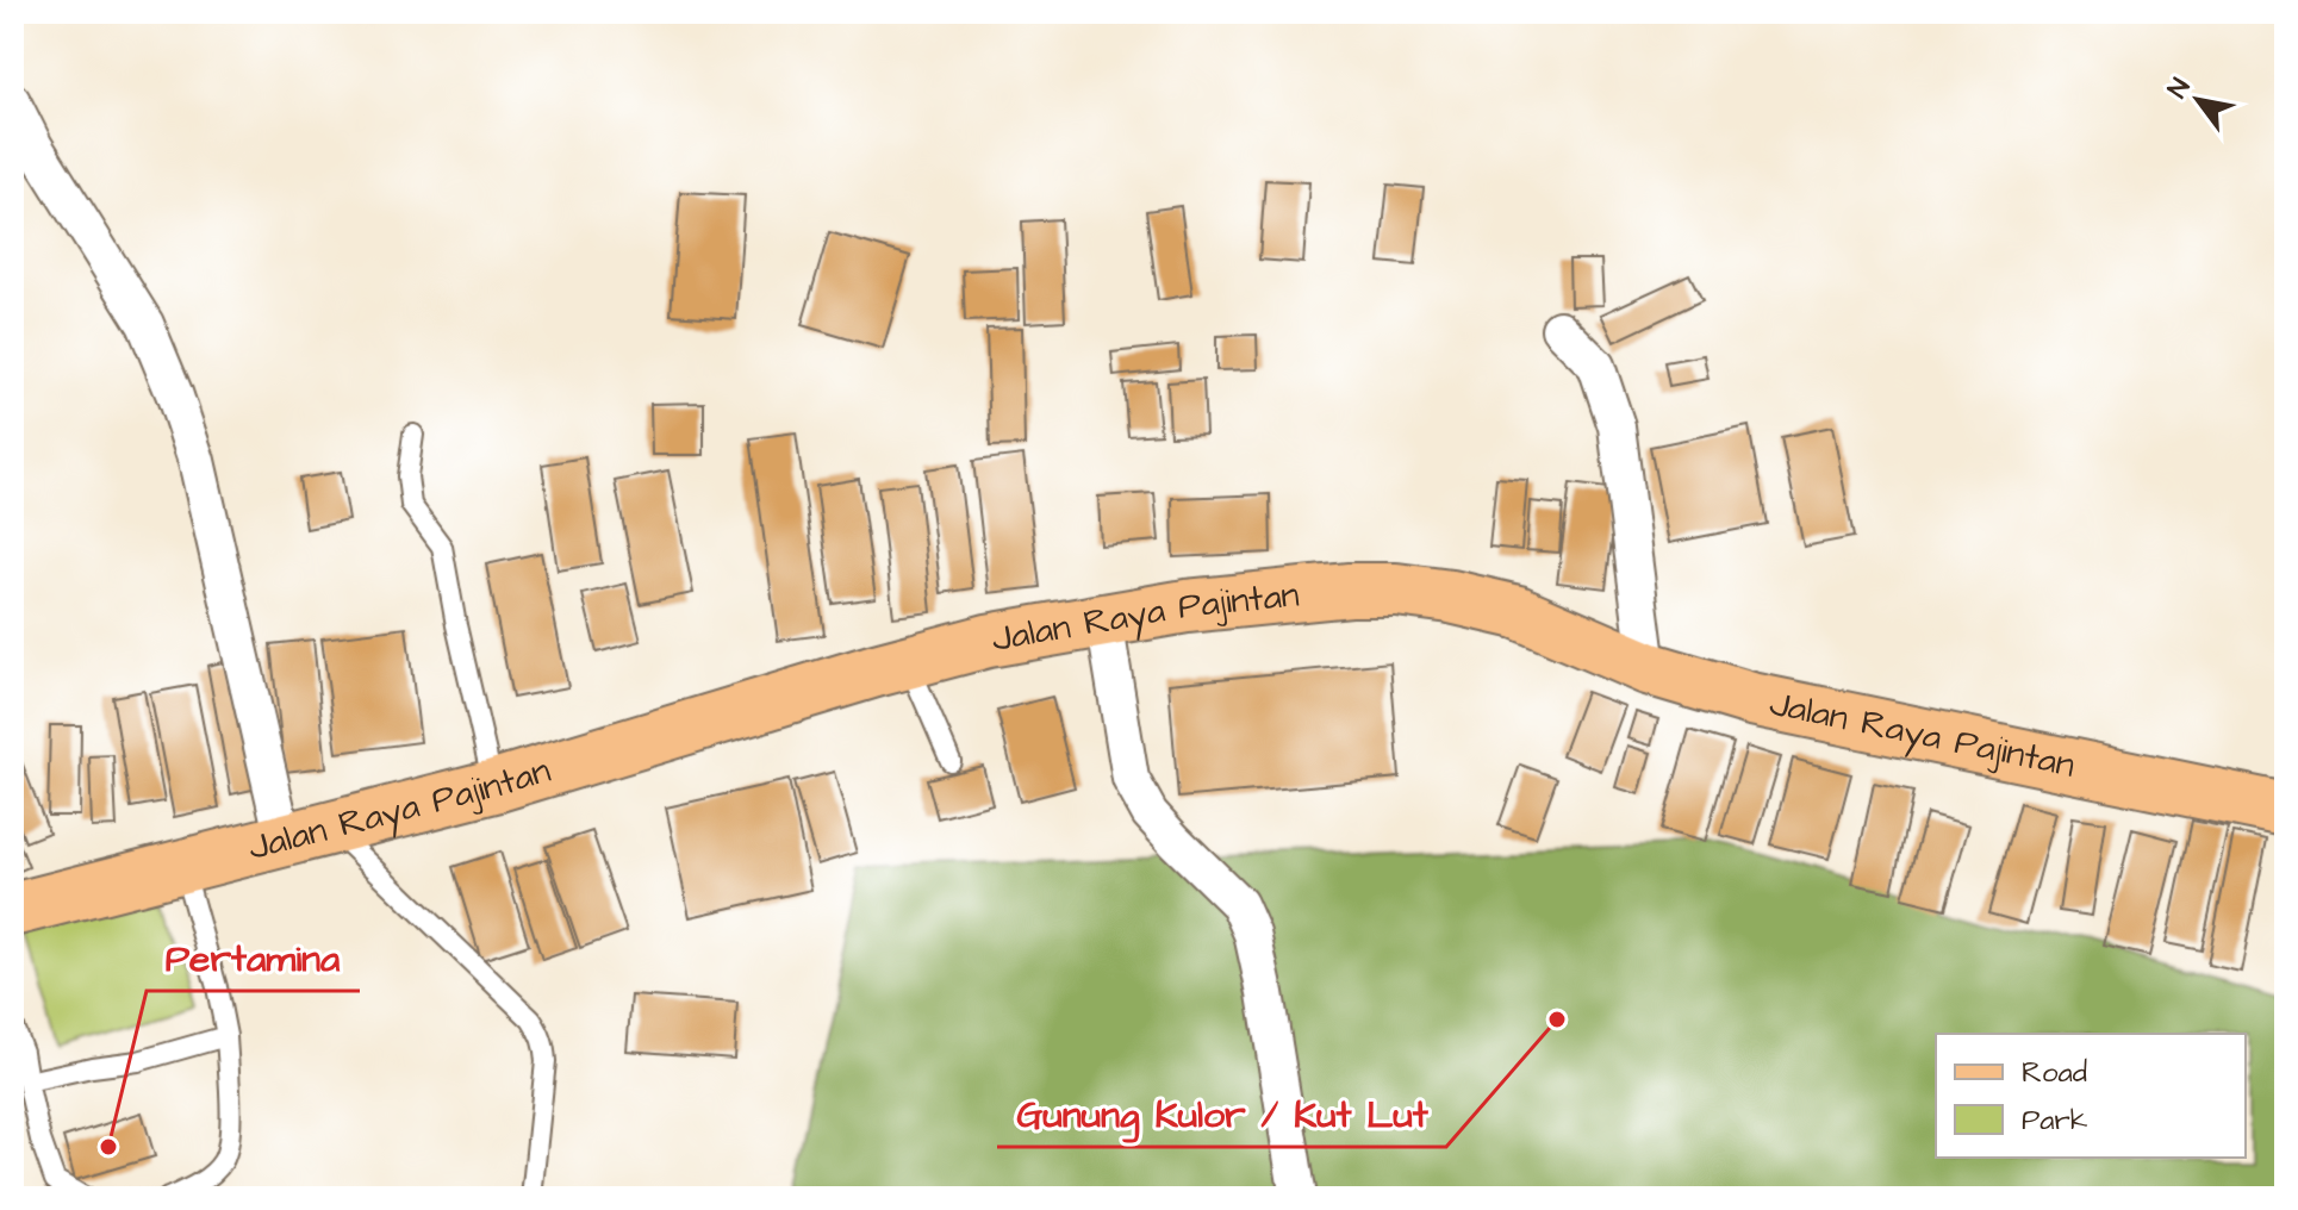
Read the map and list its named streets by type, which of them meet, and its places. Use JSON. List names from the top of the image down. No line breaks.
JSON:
{"streets":{"main road":["Jalan Raya Pajintan"]},"places":["Gunung Kulor / Kut Lut","Pertamina"],"legend":["Road","Park"],"north":"top left"}
